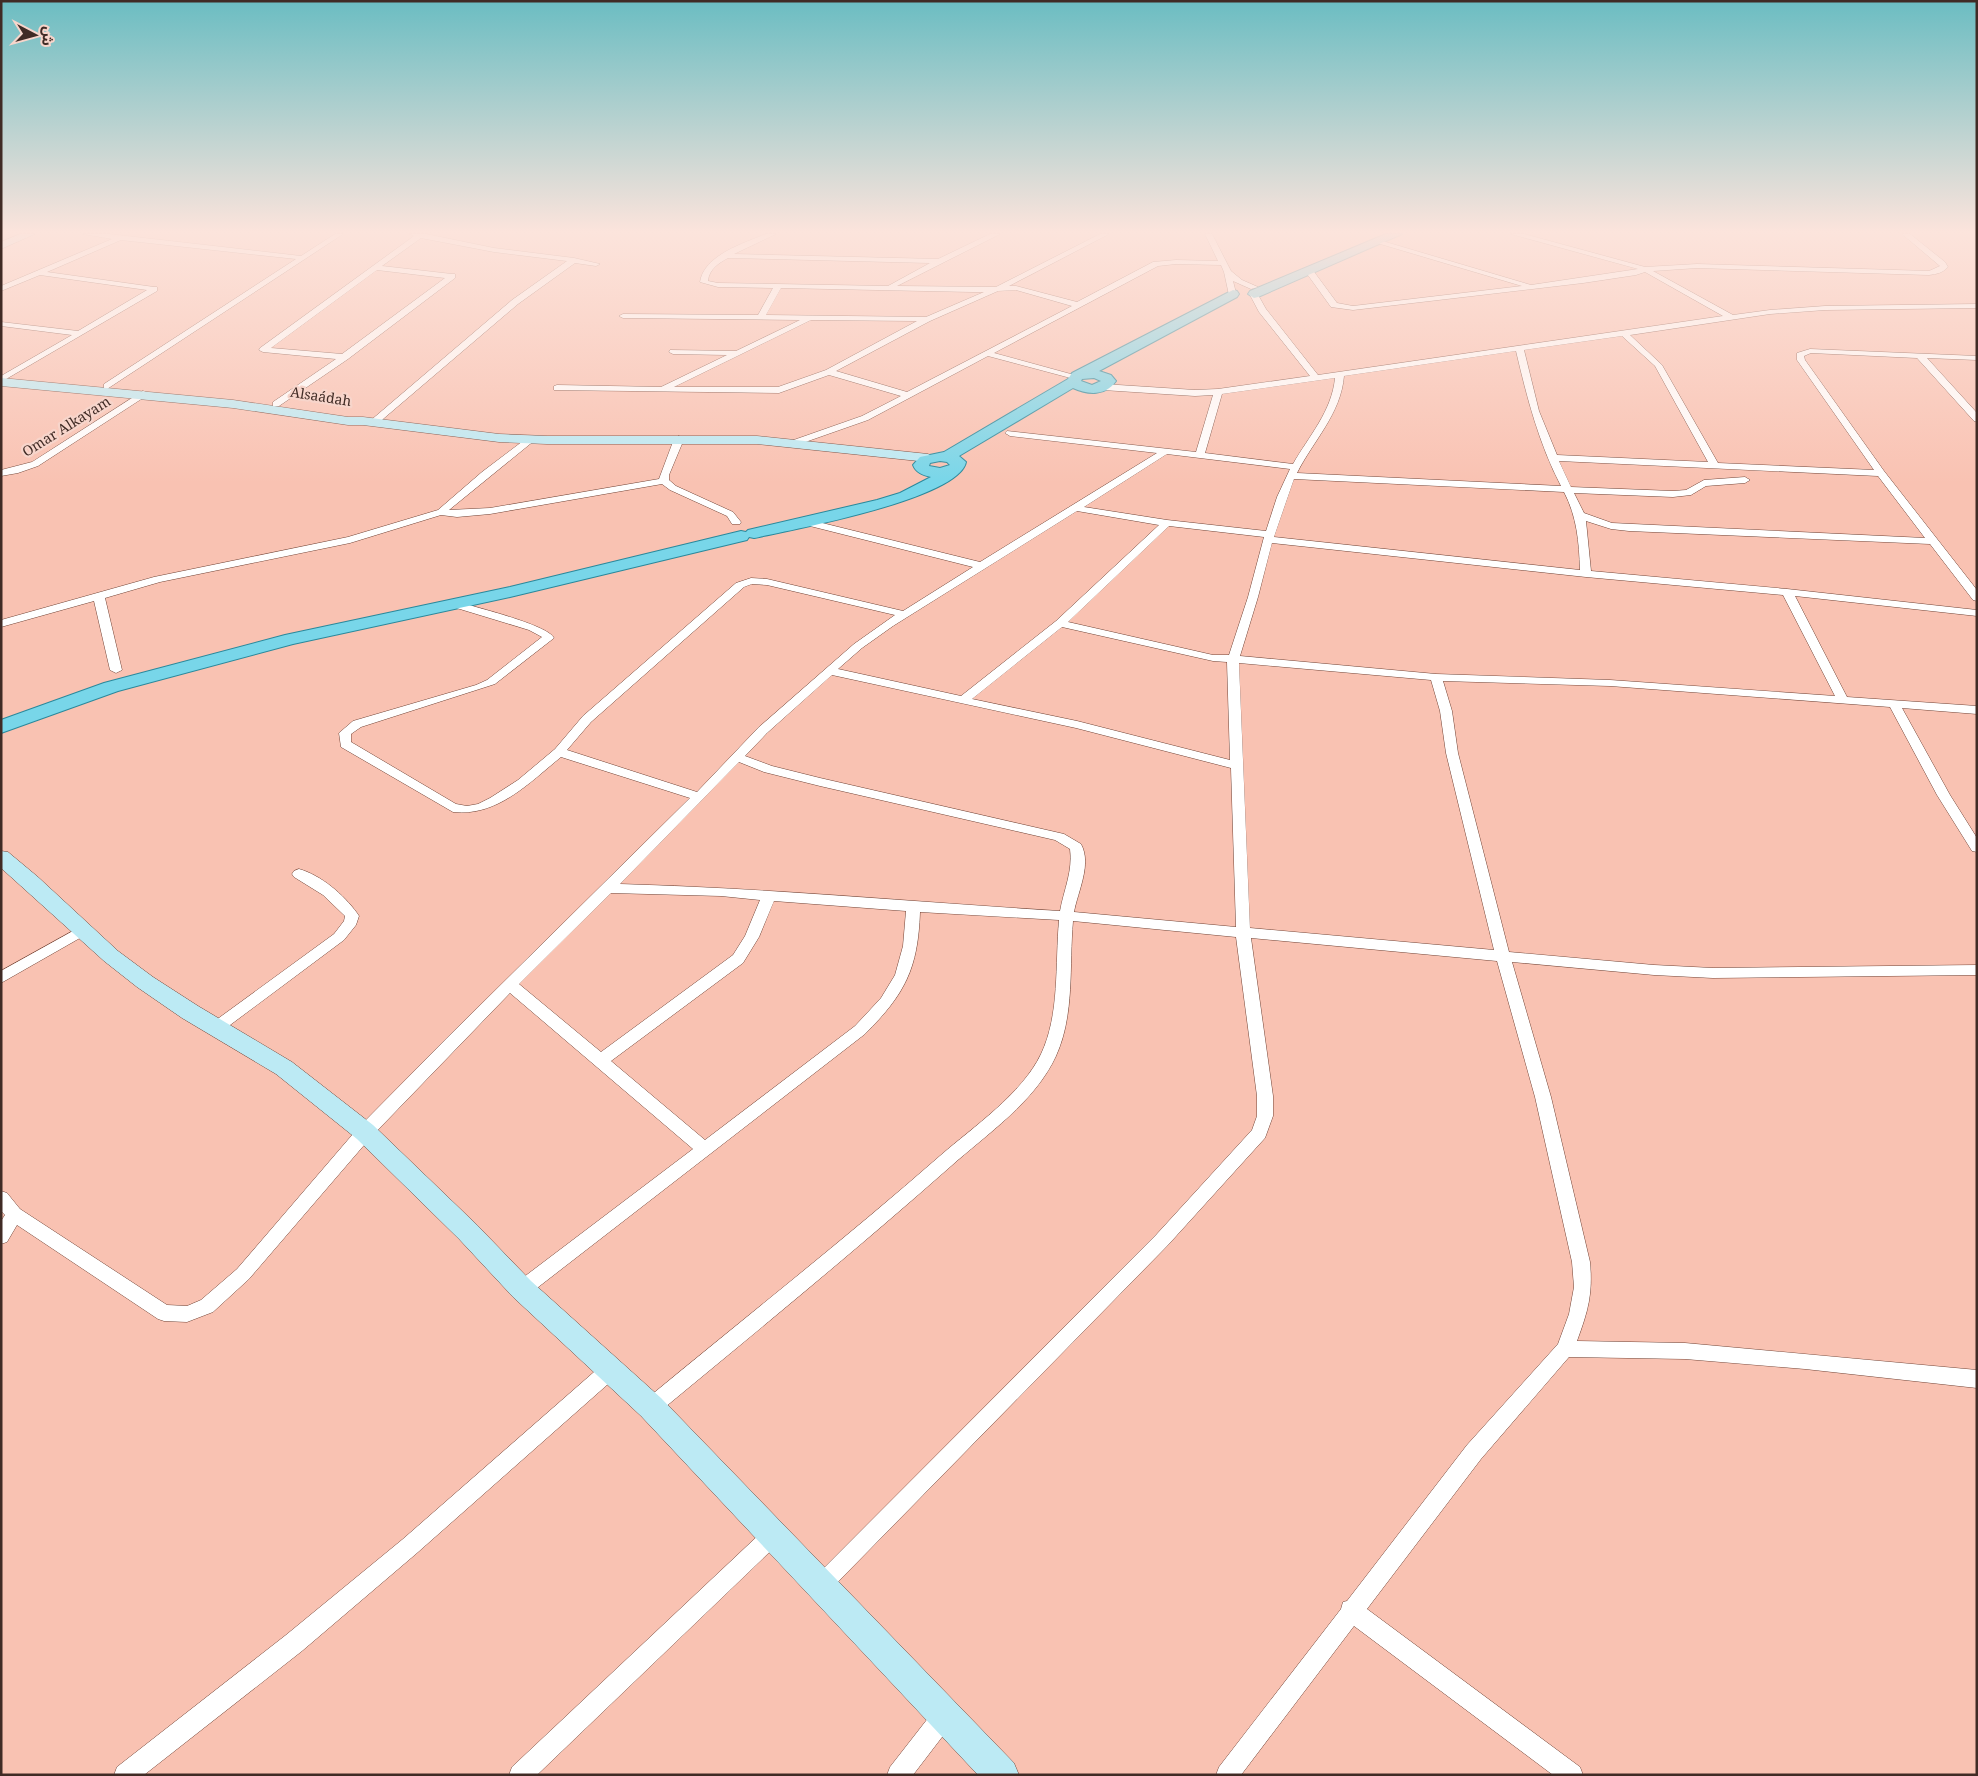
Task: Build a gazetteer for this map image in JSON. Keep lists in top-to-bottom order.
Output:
{
  "streets": {
    "street": ["Alsaádah", "Omar Alkayam"]
  },
  "crossings": [
    ["Alsaádah", "Omar Alkayam"]
  ],
  "north": "right"
}
